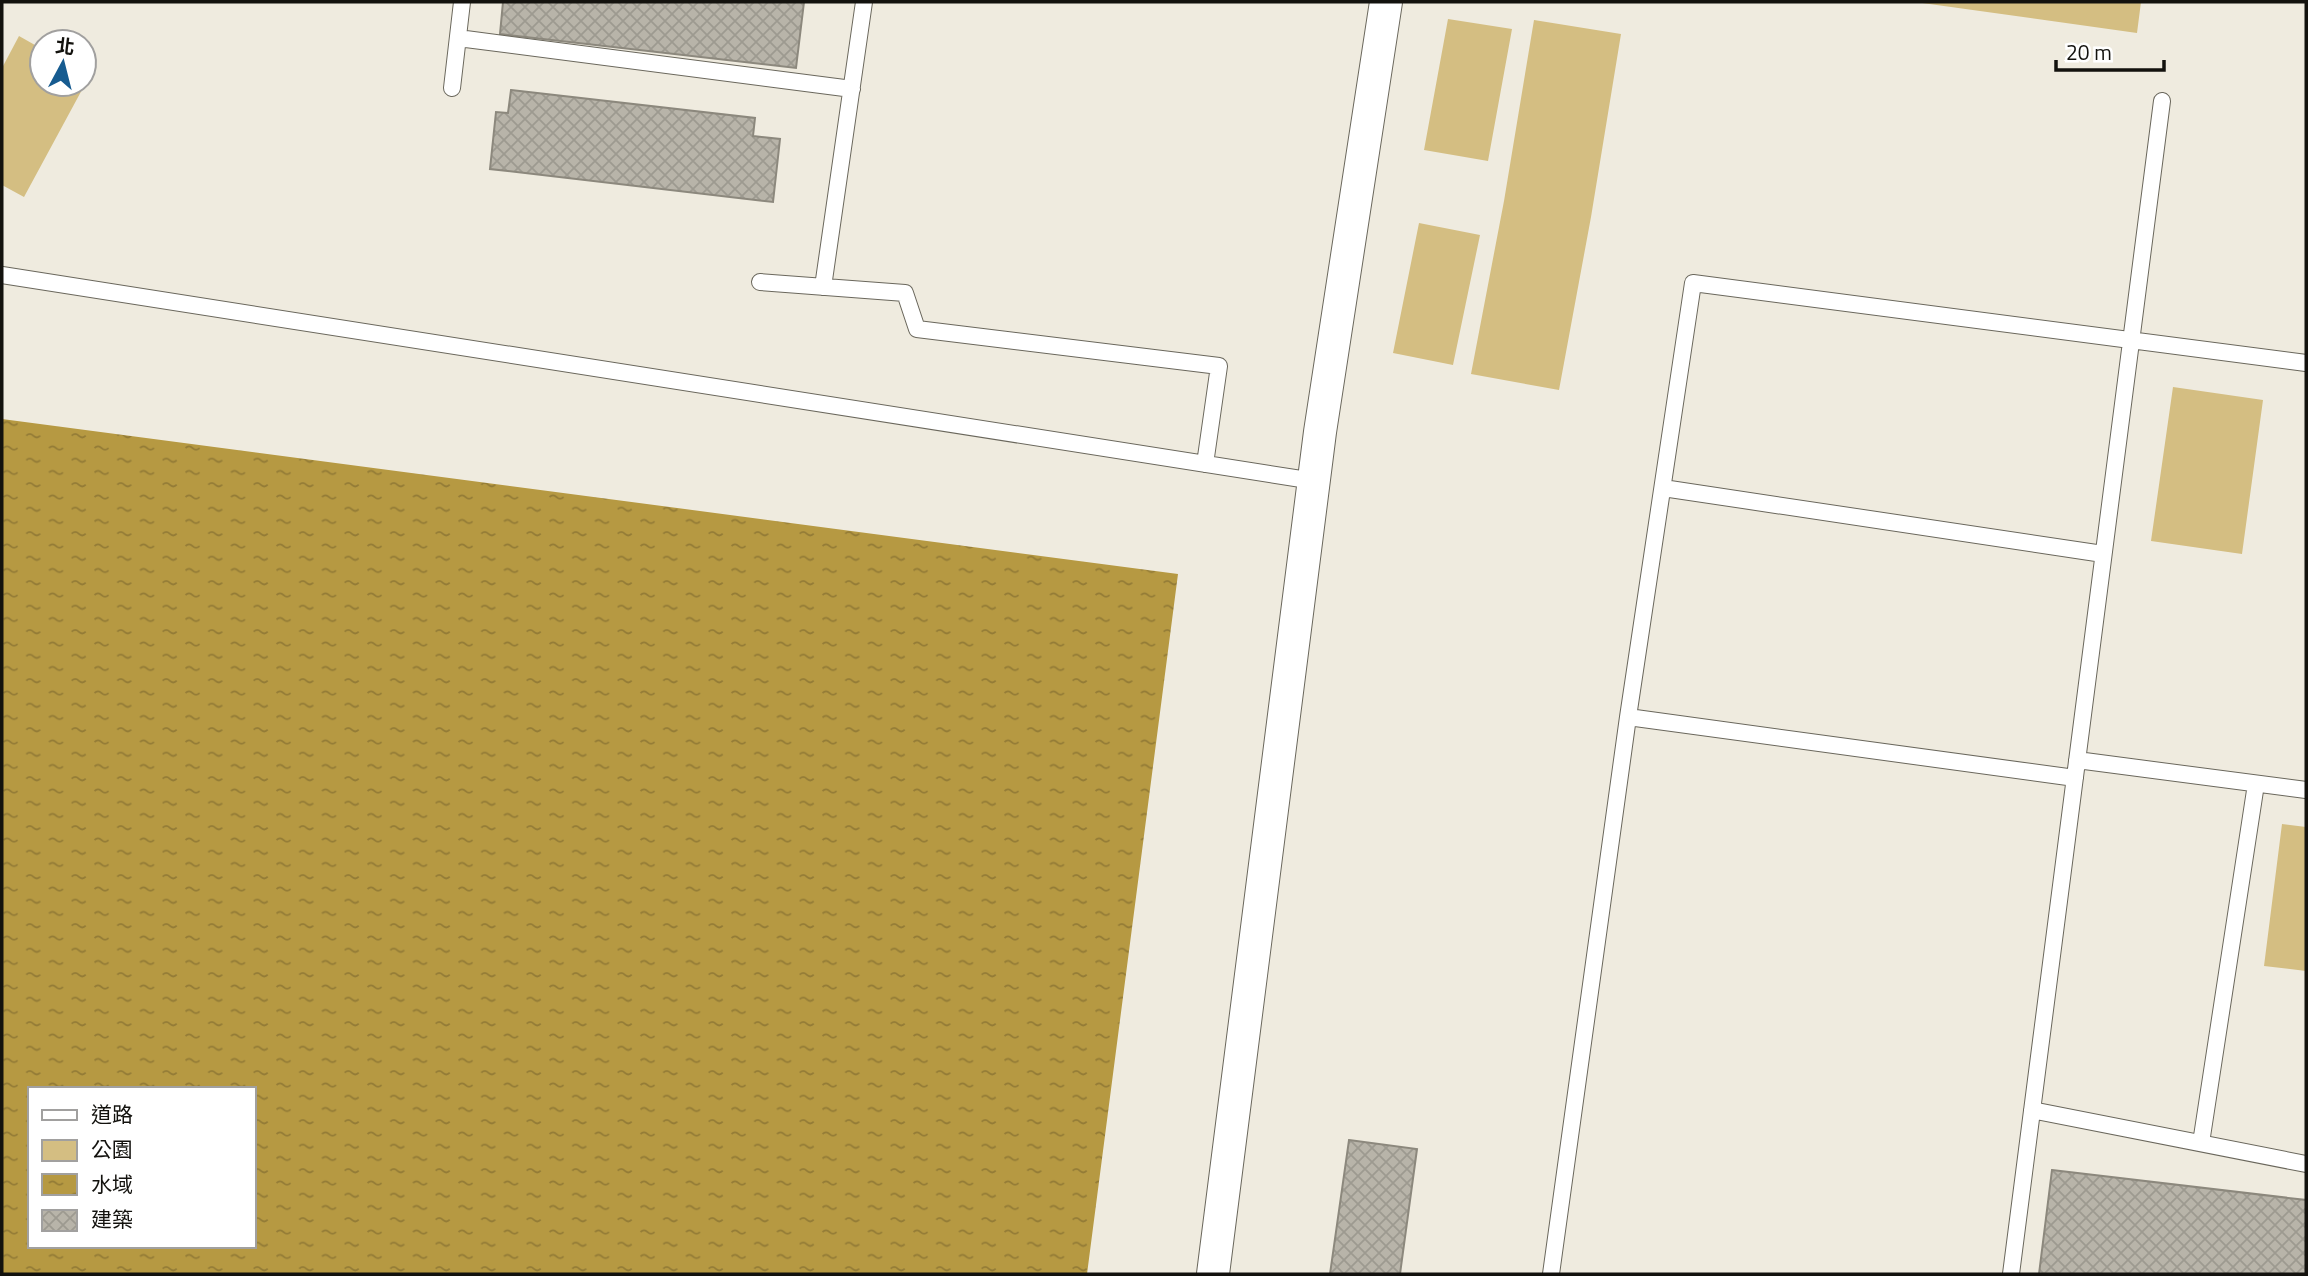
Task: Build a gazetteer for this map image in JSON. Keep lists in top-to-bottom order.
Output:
{
  "legend": [
    "道路",
    "公園",
    "水域",
    "建築"
  ],
  "scale_bar": "20 m",
  "north": "top"
}
